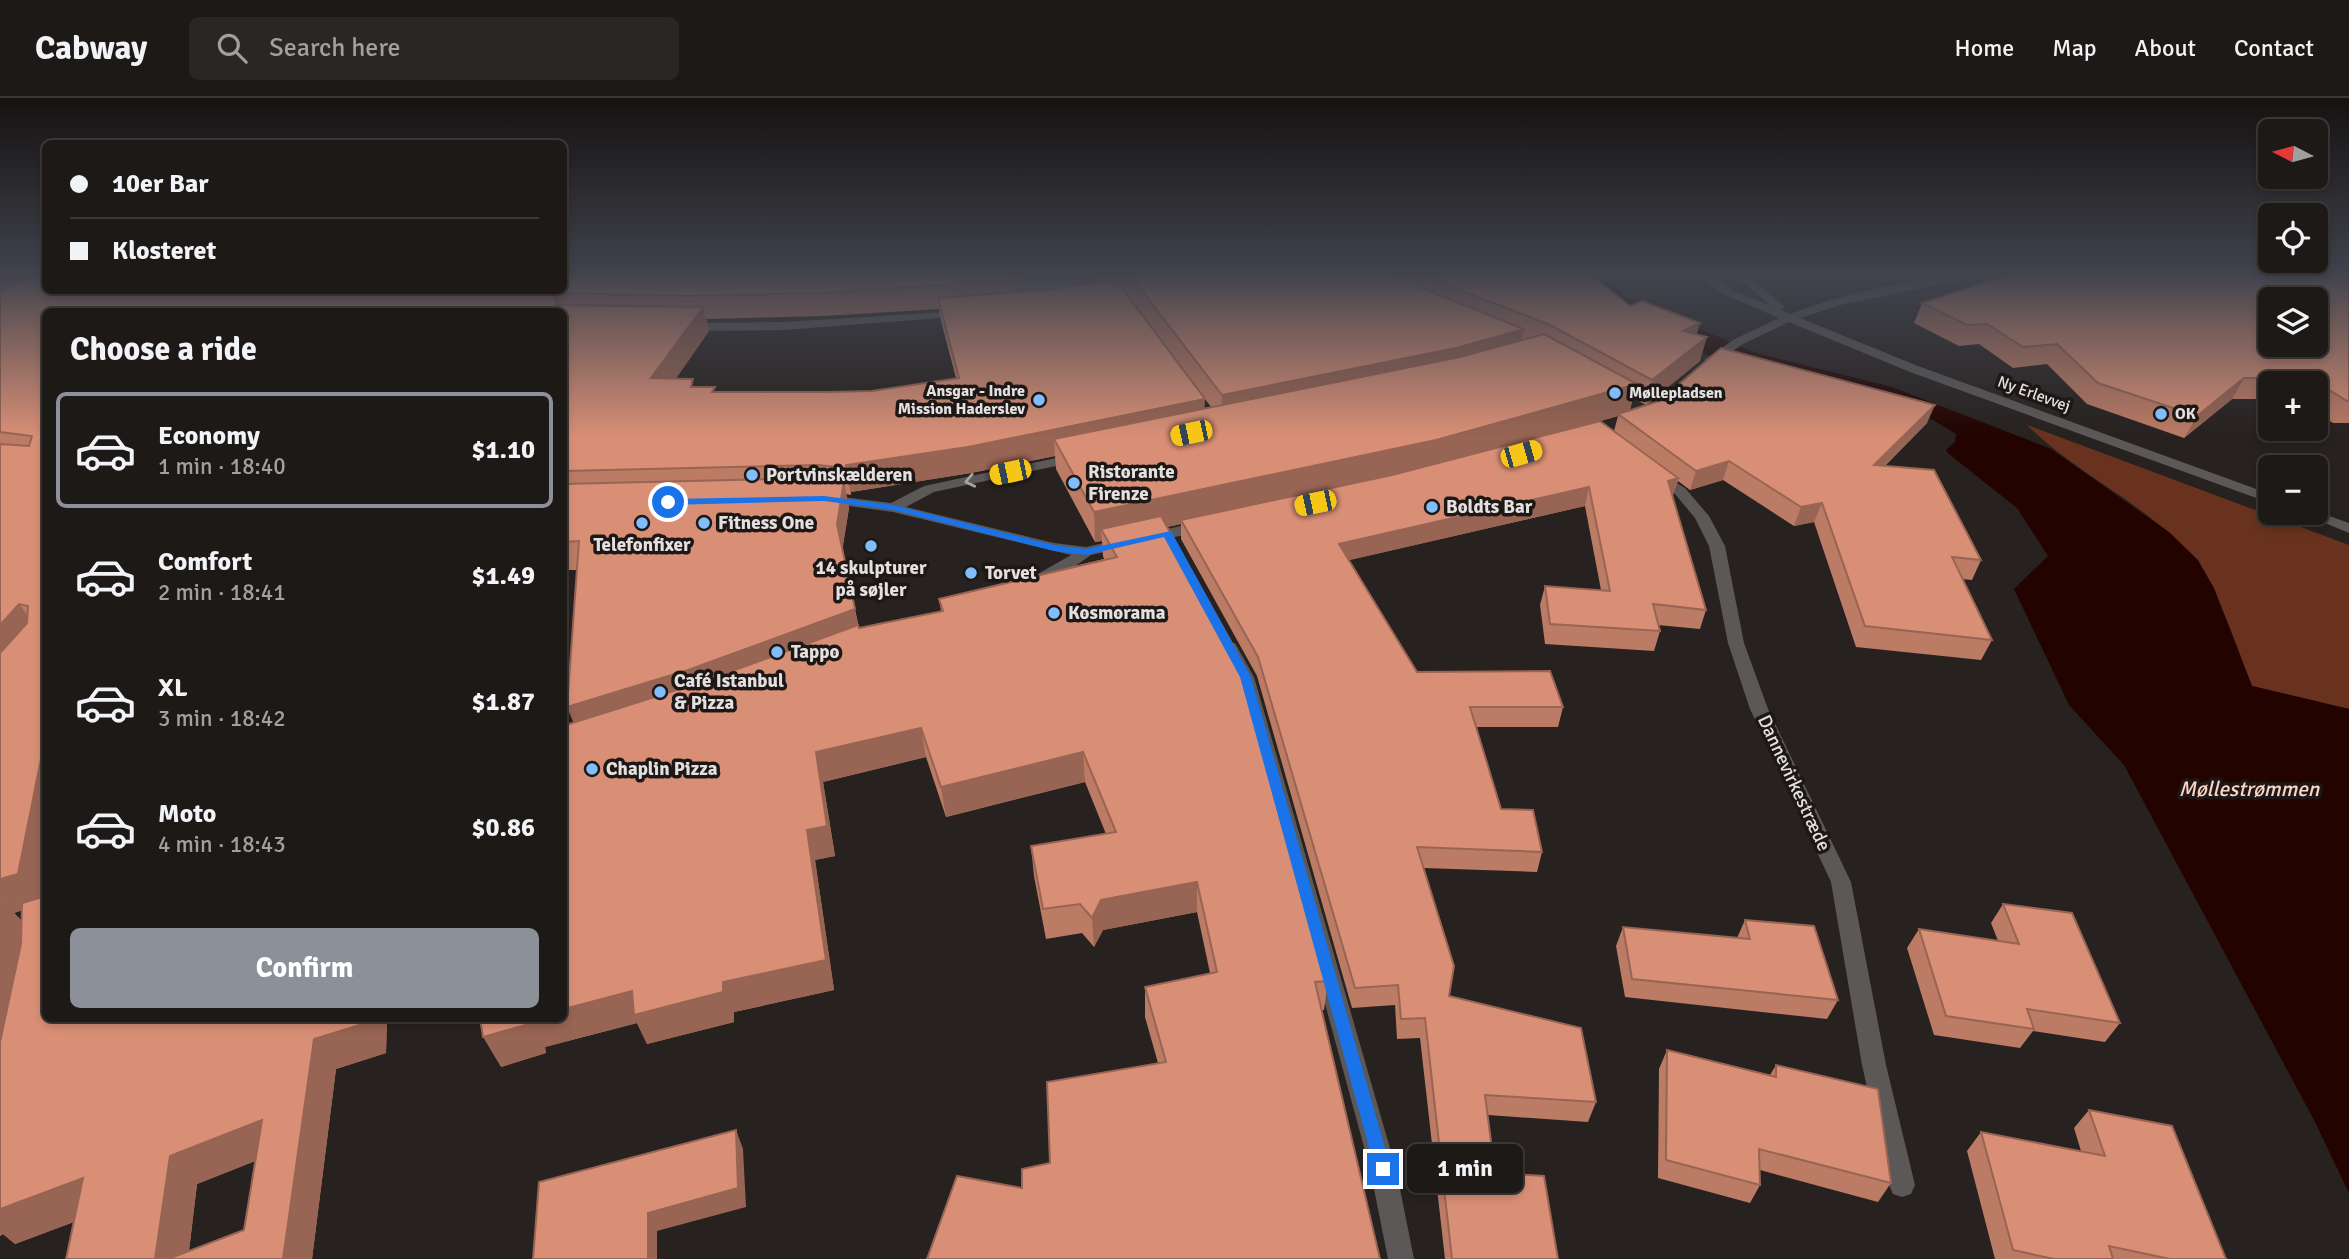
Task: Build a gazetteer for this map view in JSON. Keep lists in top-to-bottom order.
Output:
{
  "streets": {
    "street": ["Ny Erlevvej", "Dannevirkestræde"]
  },
  "water": ["Møllestrømmen"],
  "places": [
    "Møllepladsen",
    "Ansgar - Indre Mission Haderslev",
    "OK",
    "Portvinskælderen",
    "Ristorante Firenze",
    "Boldts Bar",
    "Telefonfixer",
    "Fitness One",
    "14 skulpturer på søjler",
    "Torvet",
    "Kosmorama",
    "Tappo",
    "Café Istanbul & Pizza",
    "Chaplin Pizza"
  ],
  "north": "left",
  "page": {
    "header": "Cabway",
    "search": "Search here",
    "nav": [
      "Home",
      "Map",
      "About",
      "Contact"
    ],
    "map_buttons": ["+", "−"],
    "banner": ["10er Bar", "Klosteret"],
    "heading": "Choose a ride",
    "list": [
      {
        "name": "Economy",
        "note": "1 min · 18:40",
        "value": "$1.10"
      },
      {
        "name": "Comfort",
        "note": "2 min · 18:41",
        "value": "$1.49"
      },
      {
        "name": "XL",
        "note": "3 min · 18:42",
        "value": "$1.87"
      },
      {
        "name": "Moto",
        "note": "4 min · 18:43",
        "value": "$0.86"
      }
    ],
    "buttons": "Confirm",
    "bubble": "1 min"
  }
}
